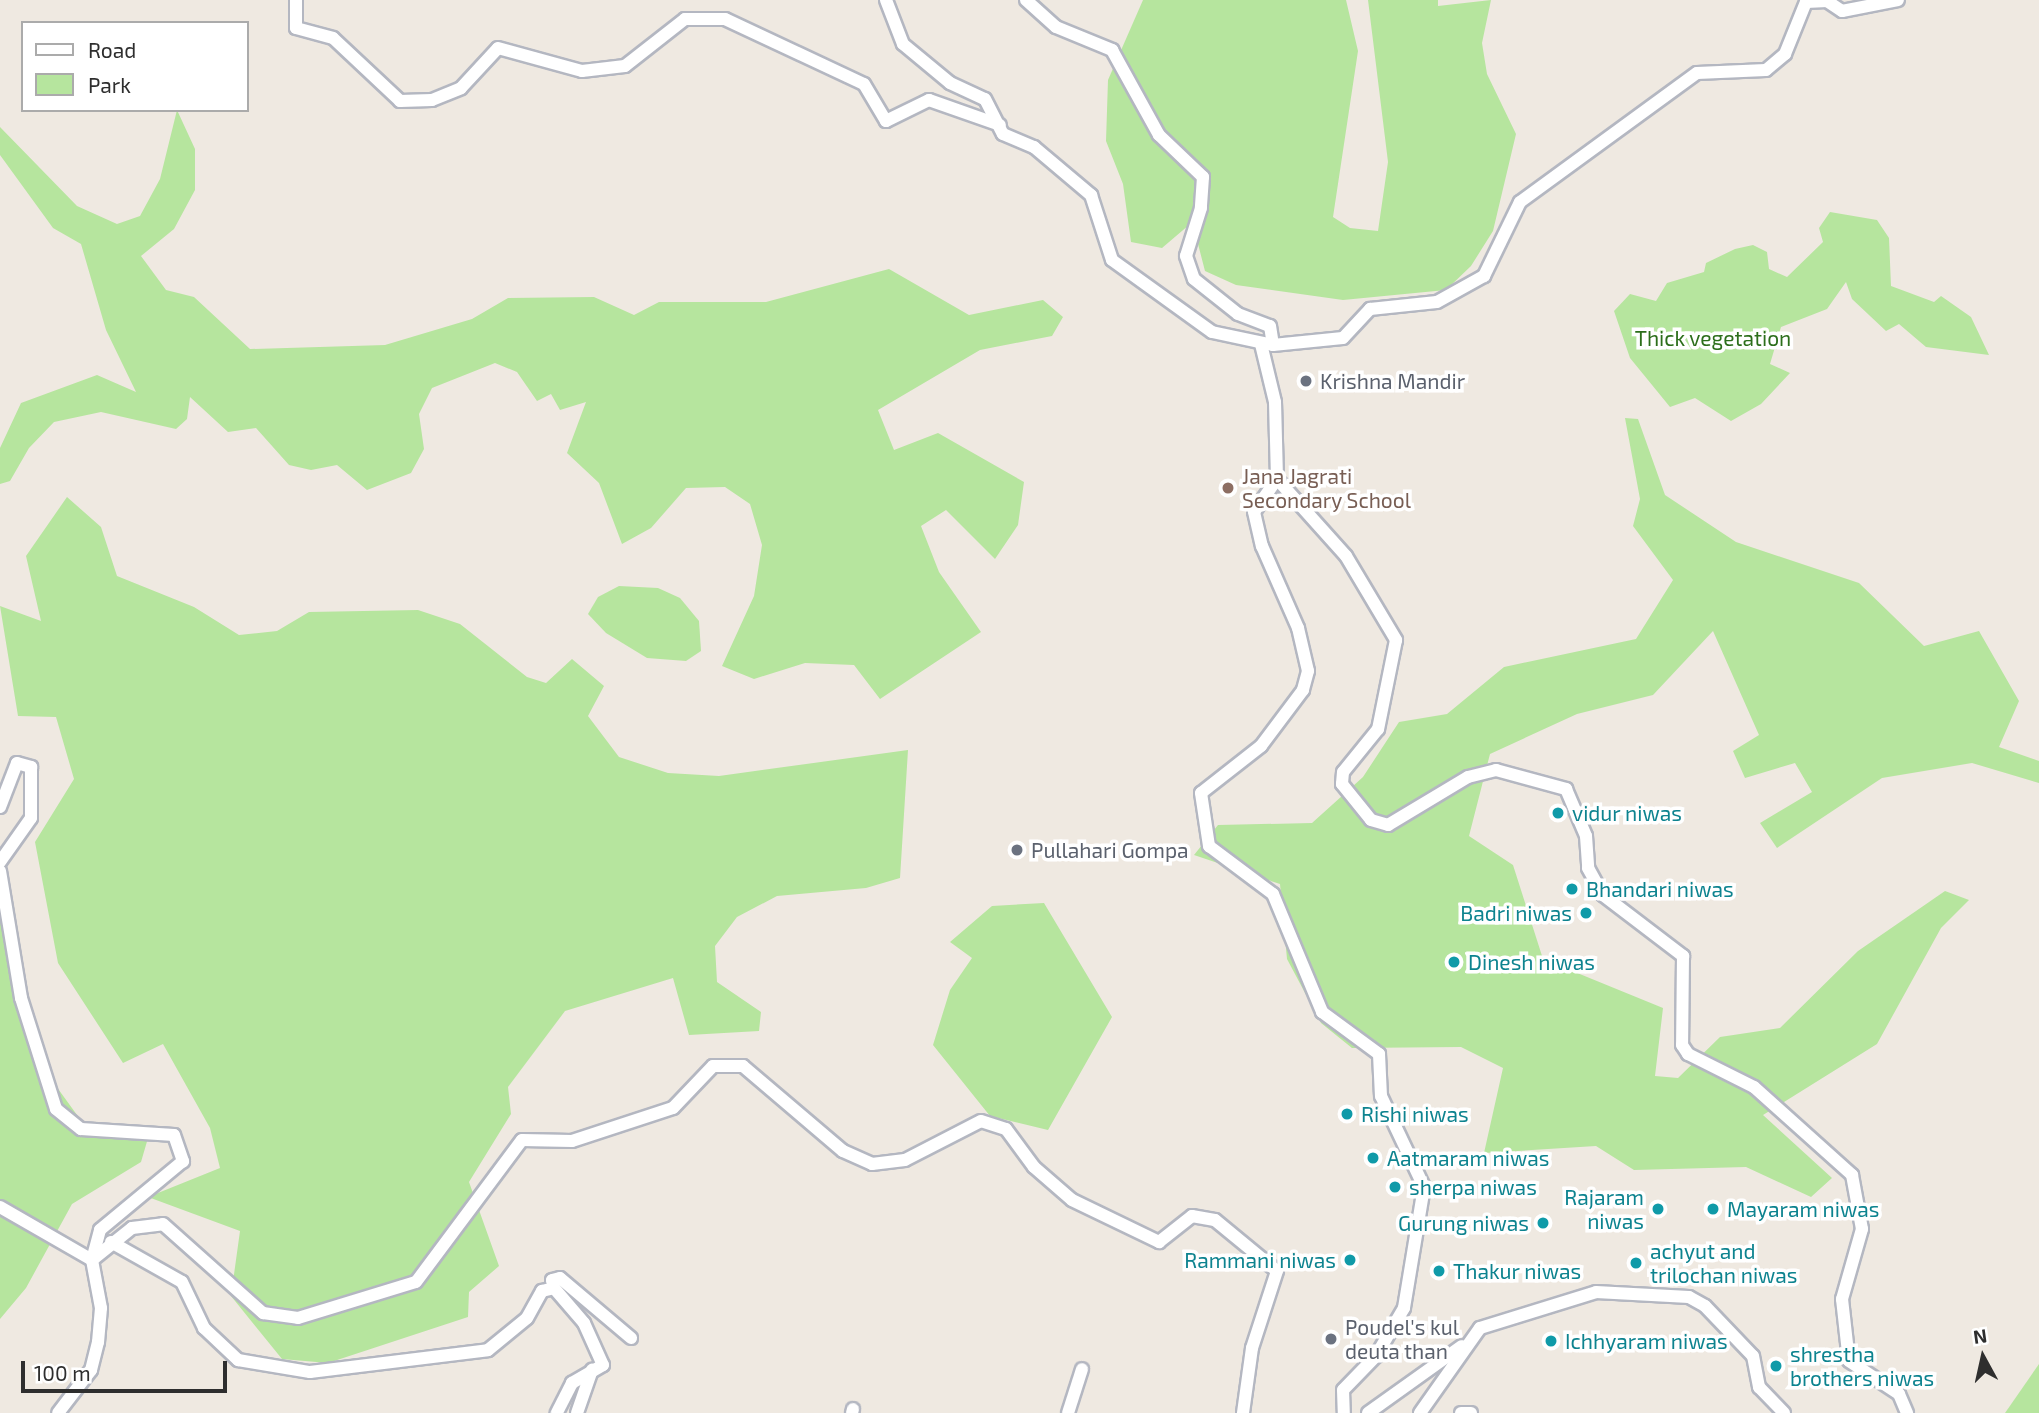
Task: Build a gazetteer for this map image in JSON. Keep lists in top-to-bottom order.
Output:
{
  "parks": ["Thick vegetation"],
  "places": [
    "Krishna Mandir",
    "Jana Jagrati Secondary School",
    "vidur niwas",
    "Pullahari Gompa",
    "Bhandari niwas",
    "Badri niwas",
    "Dinesh niwas",
    "Rishi niwas",
    "Aatmaram niwas",
    "sherpa niwas",
    "Rajaram niwas",
    "Mayaram niwas",
    "Gurung niwas",
    "Rammani niwas",
    "achyut and trilochan niwas",
    "Thakur niwas",
    "Poudel's kul deuta than",
    "Ichhyaram niwas",
    "shrestha brothers niwas"
  ],
  "legend": ["Road", "Park"],
  "scale_bar": "100 m",
  "north": "top"
}
